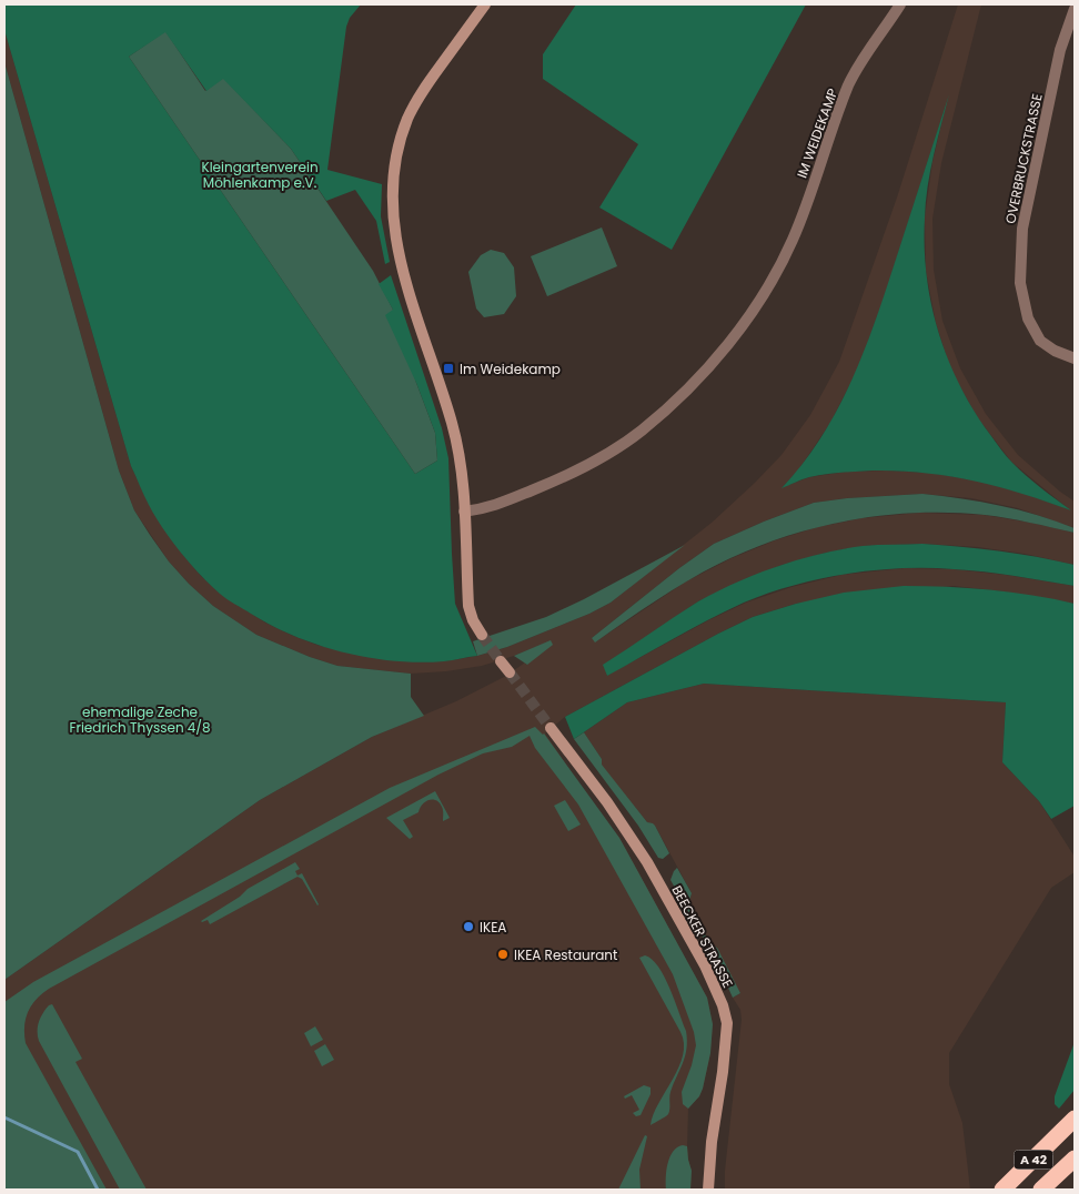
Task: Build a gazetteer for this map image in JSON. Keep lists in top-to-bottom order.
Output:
{
  "streets": {
    "highway": ["A 42"],
    "street": ["IM WEIDEKAMP", "OVERBRUCKSTRASSE", "BEECKER STRASSE"]
  },
  "parks": ["Kleingartenverein Möhlenkamp e.V.", "ehemalige Zeche Friedrich Thyssen 4/8"],
  "places": {
    "transit": ["Im Weidekamp"],
    "other": ["IKEA", "IKEA Restaurant"]
  }
}
